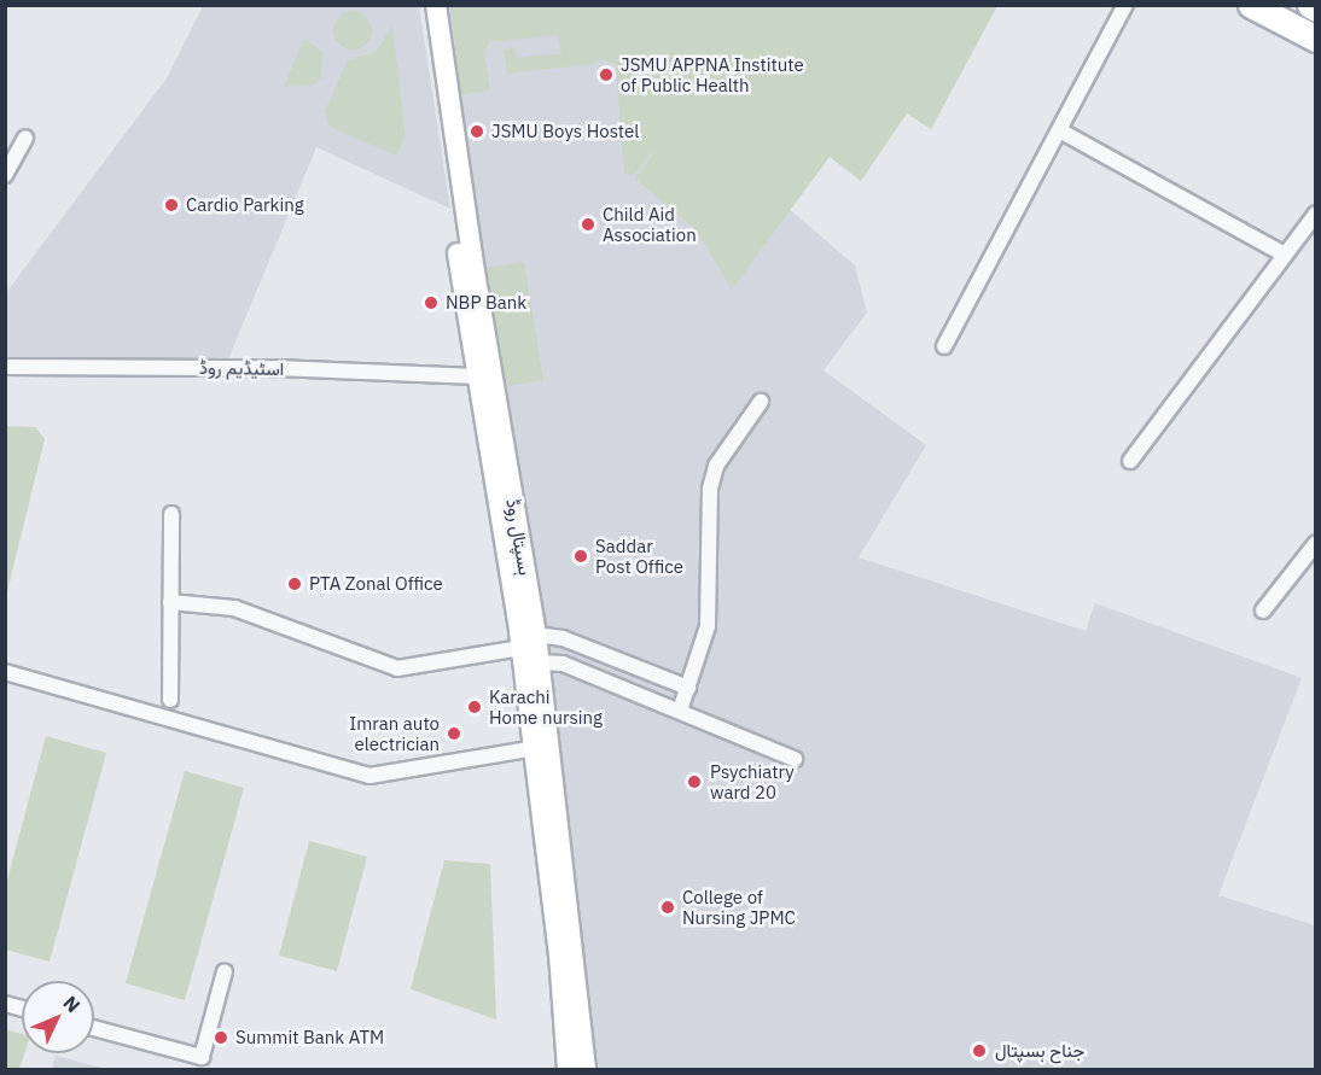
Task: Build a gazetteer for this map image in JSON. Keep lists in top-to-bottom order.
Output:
{
  "streets": {
    "main road": ["ہسپتال روڈ"],
    "street": ["اسٹیڈیم روڈ"]
  },
  "crossings": [
    ["اسٹیڈیم روڈ", "ہسپتال روڈ"]
  ],
  "places": [
    "JSMU APPNA Institute of Public Health",
    "JSMU Boys Hostel",
    "Cardio Parking",
    "Child Aid Association",
    "NBP Bank",
    "Saddar Post Office",
    "PTA Zonal Office",
    "Karachi Home nursing",
    "Imran auto electrician",
    "Psychiatry ward 20",
    "College of Nursing JPMC",
    "Summit Bank ATM",
    "جناح ہسپتال"
  ],
  "north": "top right"
}
